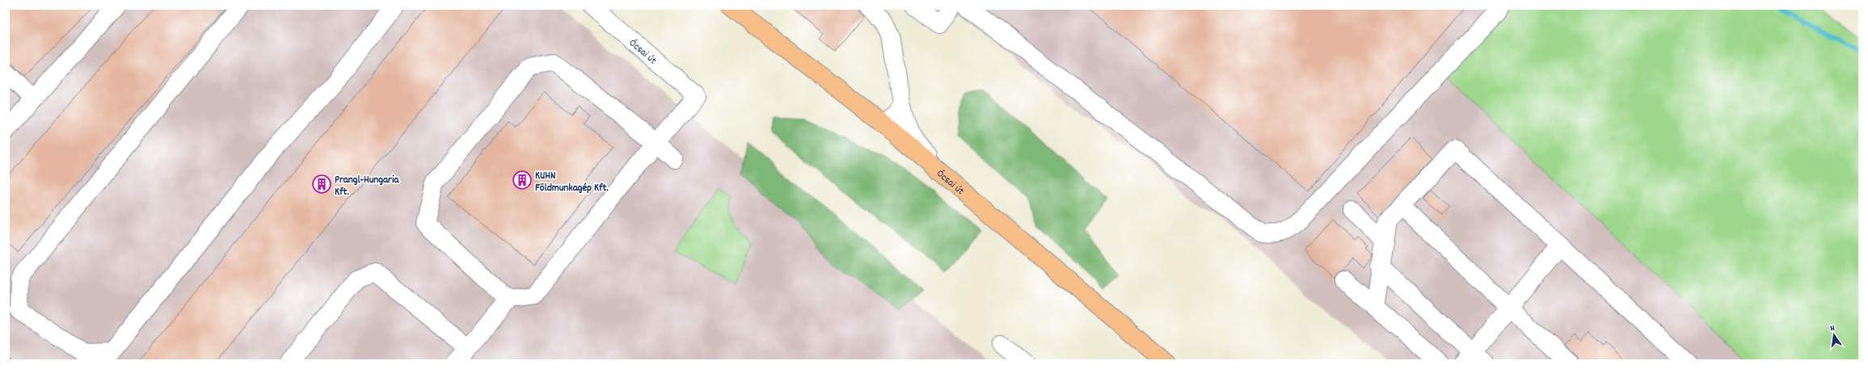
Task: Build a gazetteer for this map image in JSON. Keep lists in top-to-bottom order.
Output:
{
  "streets": {
    "main road": ["Ócsai út"]
  },
  "places": {
    "building": ["KUHN Földmunkagép Kft.", "Prangl-Hungaria Kft."]
  },
  "north": "top"
}
